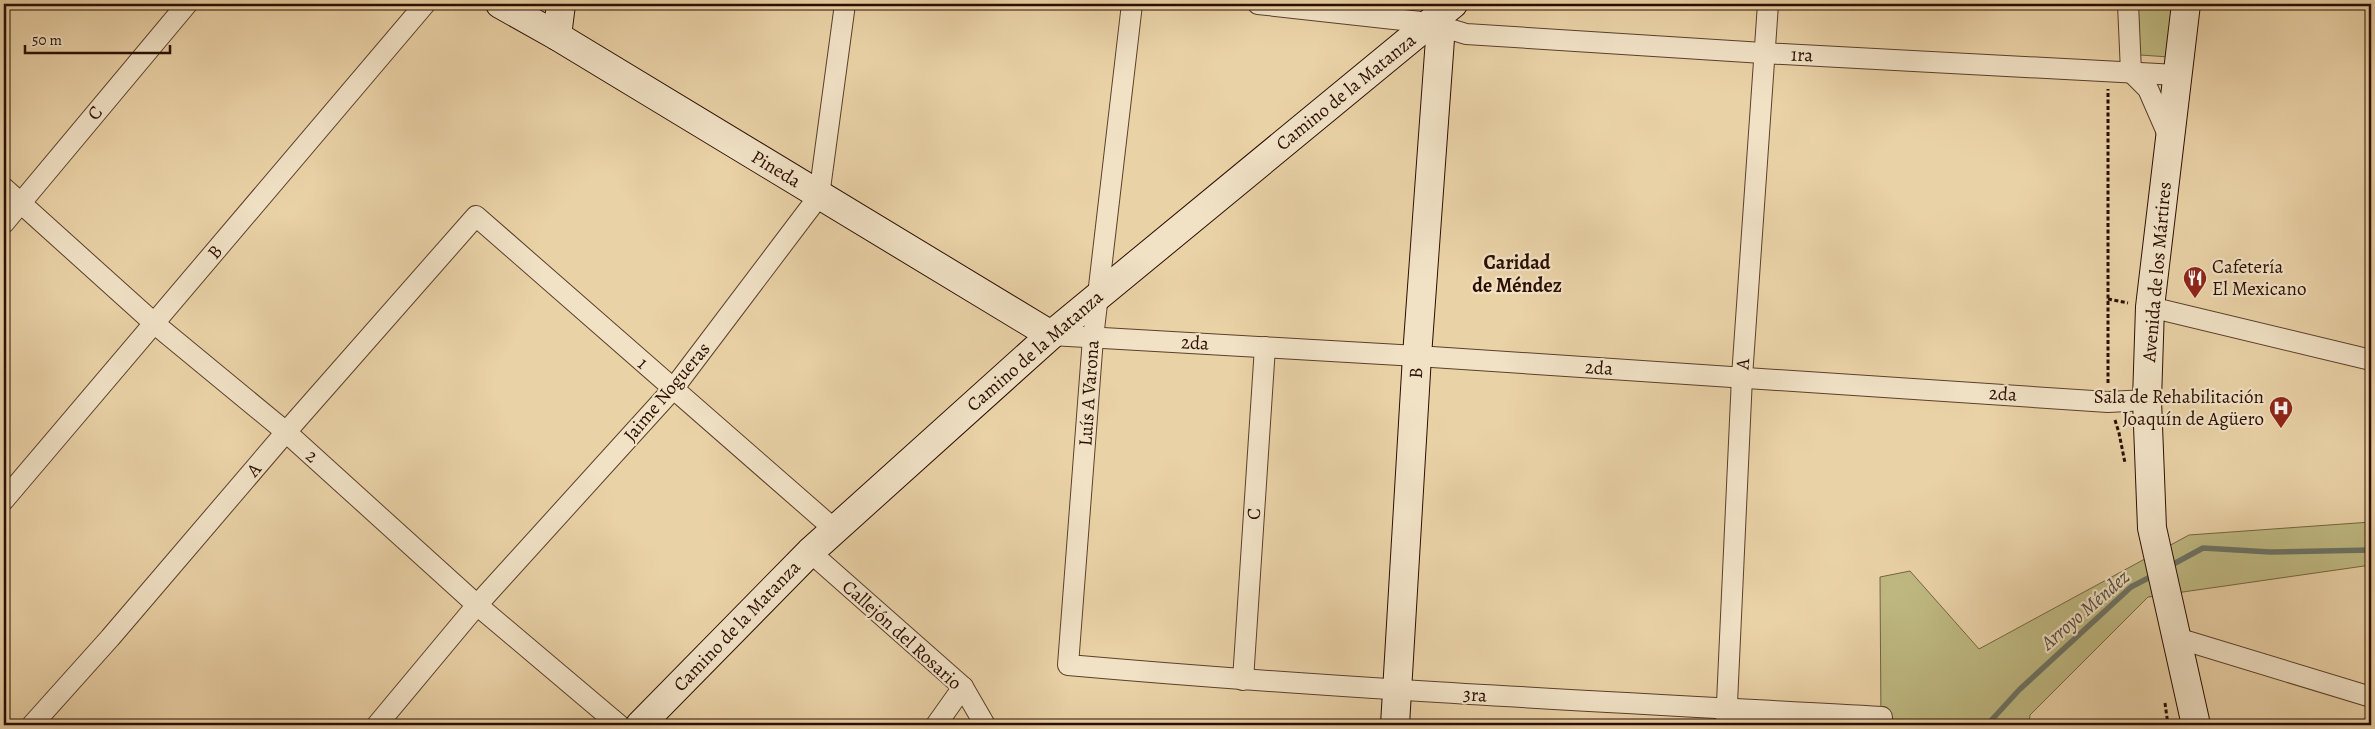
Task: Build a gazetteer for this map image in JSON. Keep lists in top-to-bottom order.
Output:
{
  "streets": {
    "main road": [
      "Camino de la Matanza",
      "Pineda",
      "B",
      "Avenida de los Mártires"
    ],
    "street": [
      "1ra",
      "C",
      "2da",
      "1",
      "A",
      "Jaime Nogueras",
      "Luís A Varona",
      "2",
      "Callejón del Rosario",
      "3ra"
    ]
  },
  "crossings": [
    ["1ra", "Camino de la Matanza"],
    ["1ra", "B"],
    ["1ra", "Avenida de los Mártires"],
    ["1ra", "A"],
    ["Camino de la Matanza", "Pineda"],
    ["Camino de la Matanza", "B"],
    ["Camino de la Matanza", "2da"],
    ["Camino de la Matanza", "1"],
    ["Camino de la Matanza", "Luís A Varona"],
    ["Camino de la Matanza", "Callejón del Rosario"],
    ["C", "2da"],
    ["C", "2"],
    ["C", "3ra"],
    ["Pineda", "2da"],
    ["Pineda", "Jaime Nogueras"],
    ["B", "2da"],
    ["B", "2"],
    ["B", "3ra"],
    ["Avenida de los Mártires", "2da"],
    ["2da", "A"],
    ["2da", "Luís A Varona"],
    ["1", "A"],
    ["1", "Jaime Nogueras"],
    ["A", "2"],
    ["A", "3ra"],
    ["Jaime Nogueras", "2"],
    ["Luís A Varona", "3ra"]
  ],
  "districts": ["Caridad de Méndez"],
  "water": ["Arroyo Méndez"],
  "places": {
    "restaurant": ["Cafetería El Mexicano"],
    "hospital": ["Sala de Rehabilitación Joaquín de Agüero"]
  },
  "scale_bar": "50 m"
}
